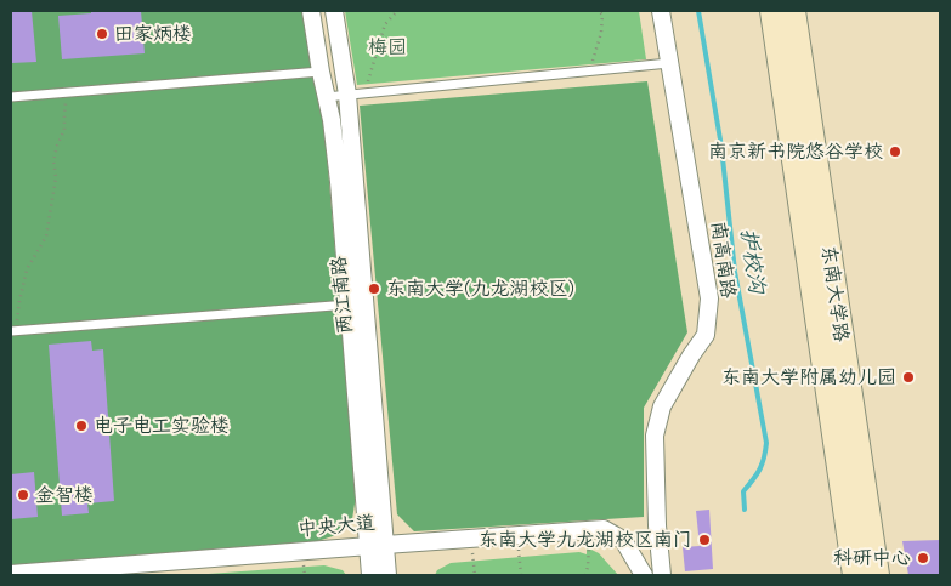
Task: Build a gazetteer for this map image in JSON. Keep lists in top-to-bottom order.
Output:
{
  "streets": {
    "main road": ["东南大学路"],
    "street": ["南高南路", "两江南路", "中央大道"]
  },
  "crossings": [
    ["两江南路", "中央大道"]
  ],
  "water": ["护校沟"],
  "parks": ["梅园"],
  "places": [
    "田家炳楼",
    "南京新书院悠谷学校",
    "东南大学(九龙湖校区)",
    "东南大学附属幼儿园",
    "电子电工实验楼",
    "金智楼",
    "东南大学九龙湖校区南门",
    "科研中心"
  ]
}
